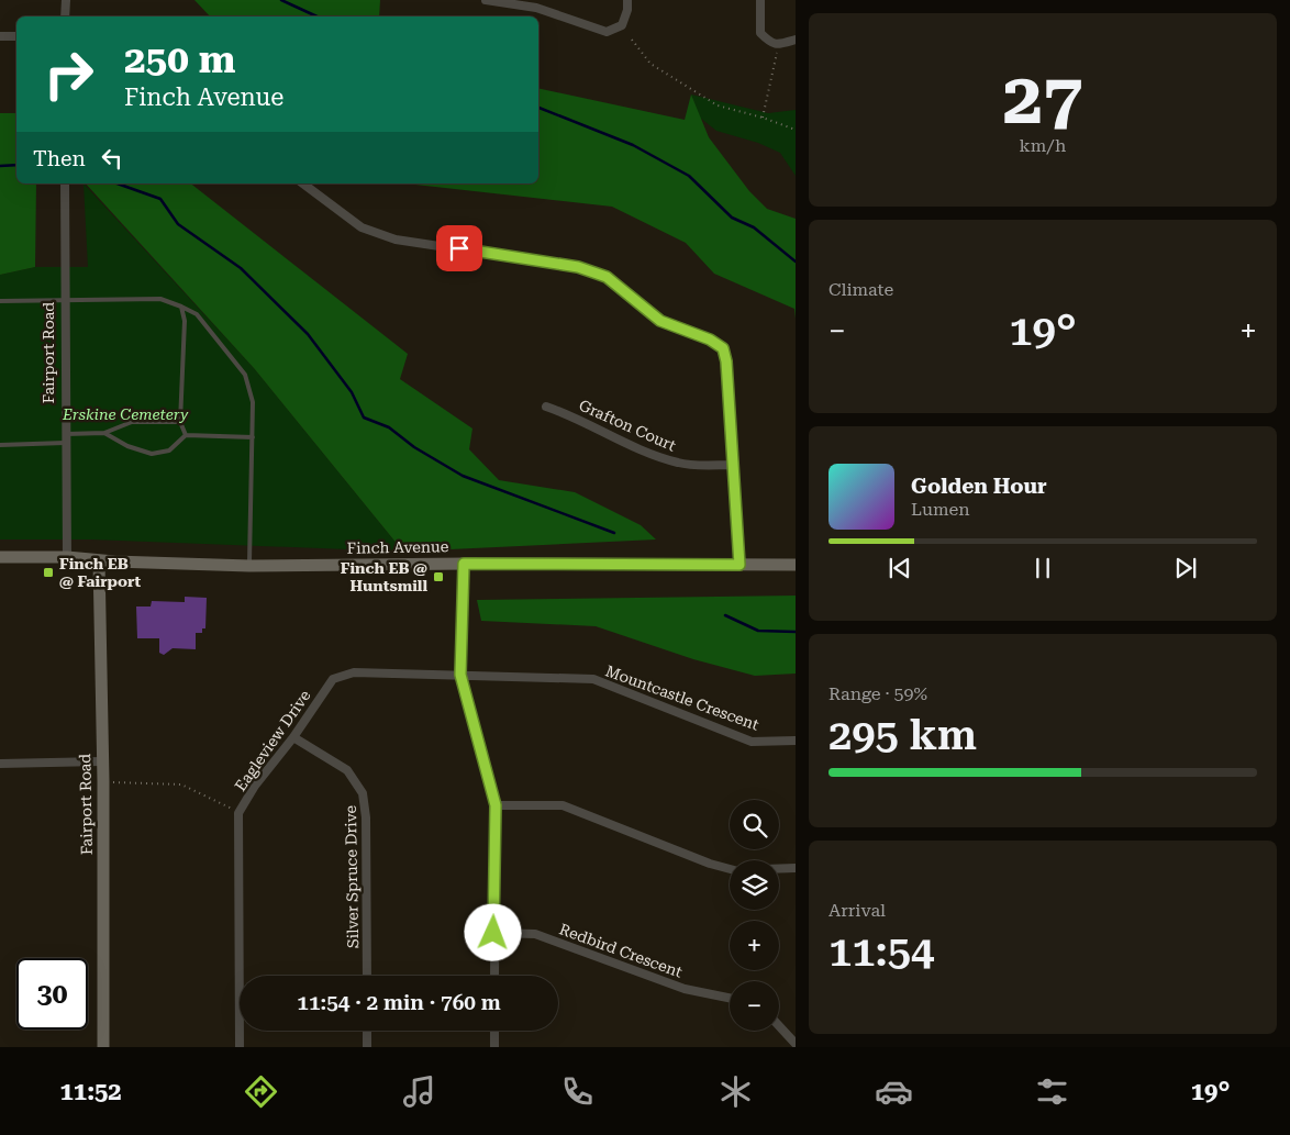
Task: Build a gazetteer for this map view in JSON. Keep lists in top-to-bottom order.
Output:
{
  "streets": {
    "main road": ["Fairport Road", "Finch Avenue"],
    "street": [
      "Grafton Court",
      "Mountcastle Crescent",
      "Eagleview Drive",
      "Silver Spruce Drive",
      "Redbird Crescent"
    ]
  },
  "crossings": [
    ["Fairport Road", "Finch Avenue"],
    ["Mountcastle Crescent", "Eagleview Drive"],
    ["Eagleview Drive", "Silver Spruce Drive"]
  ],
  "parks": ["Erskine Cemetery"],
  "places": {
    "transit": ["Finch EB @ Fairport", "Finch EB @ Huntsmill"]
  },
  "page": {
    "tile": [
      ["27", "km/h"],
      "Climate",
      ["Range · 59%", "295 km"],
      ["Arrival", "11:54"]
    ],
    "turn": ["250 m", "Finch Avenue"],
    "then": "Then",
    "heat": ["−", "19°", "+"],
    "song": ["Golden Hour", "Lumen"],
    "map_buttons": ["+", "−"],
    "limit": "30",
    "trip": "11:54 · 2 min · 760 m",
    "tabs": ["11:52", "19°"]
  }
}
